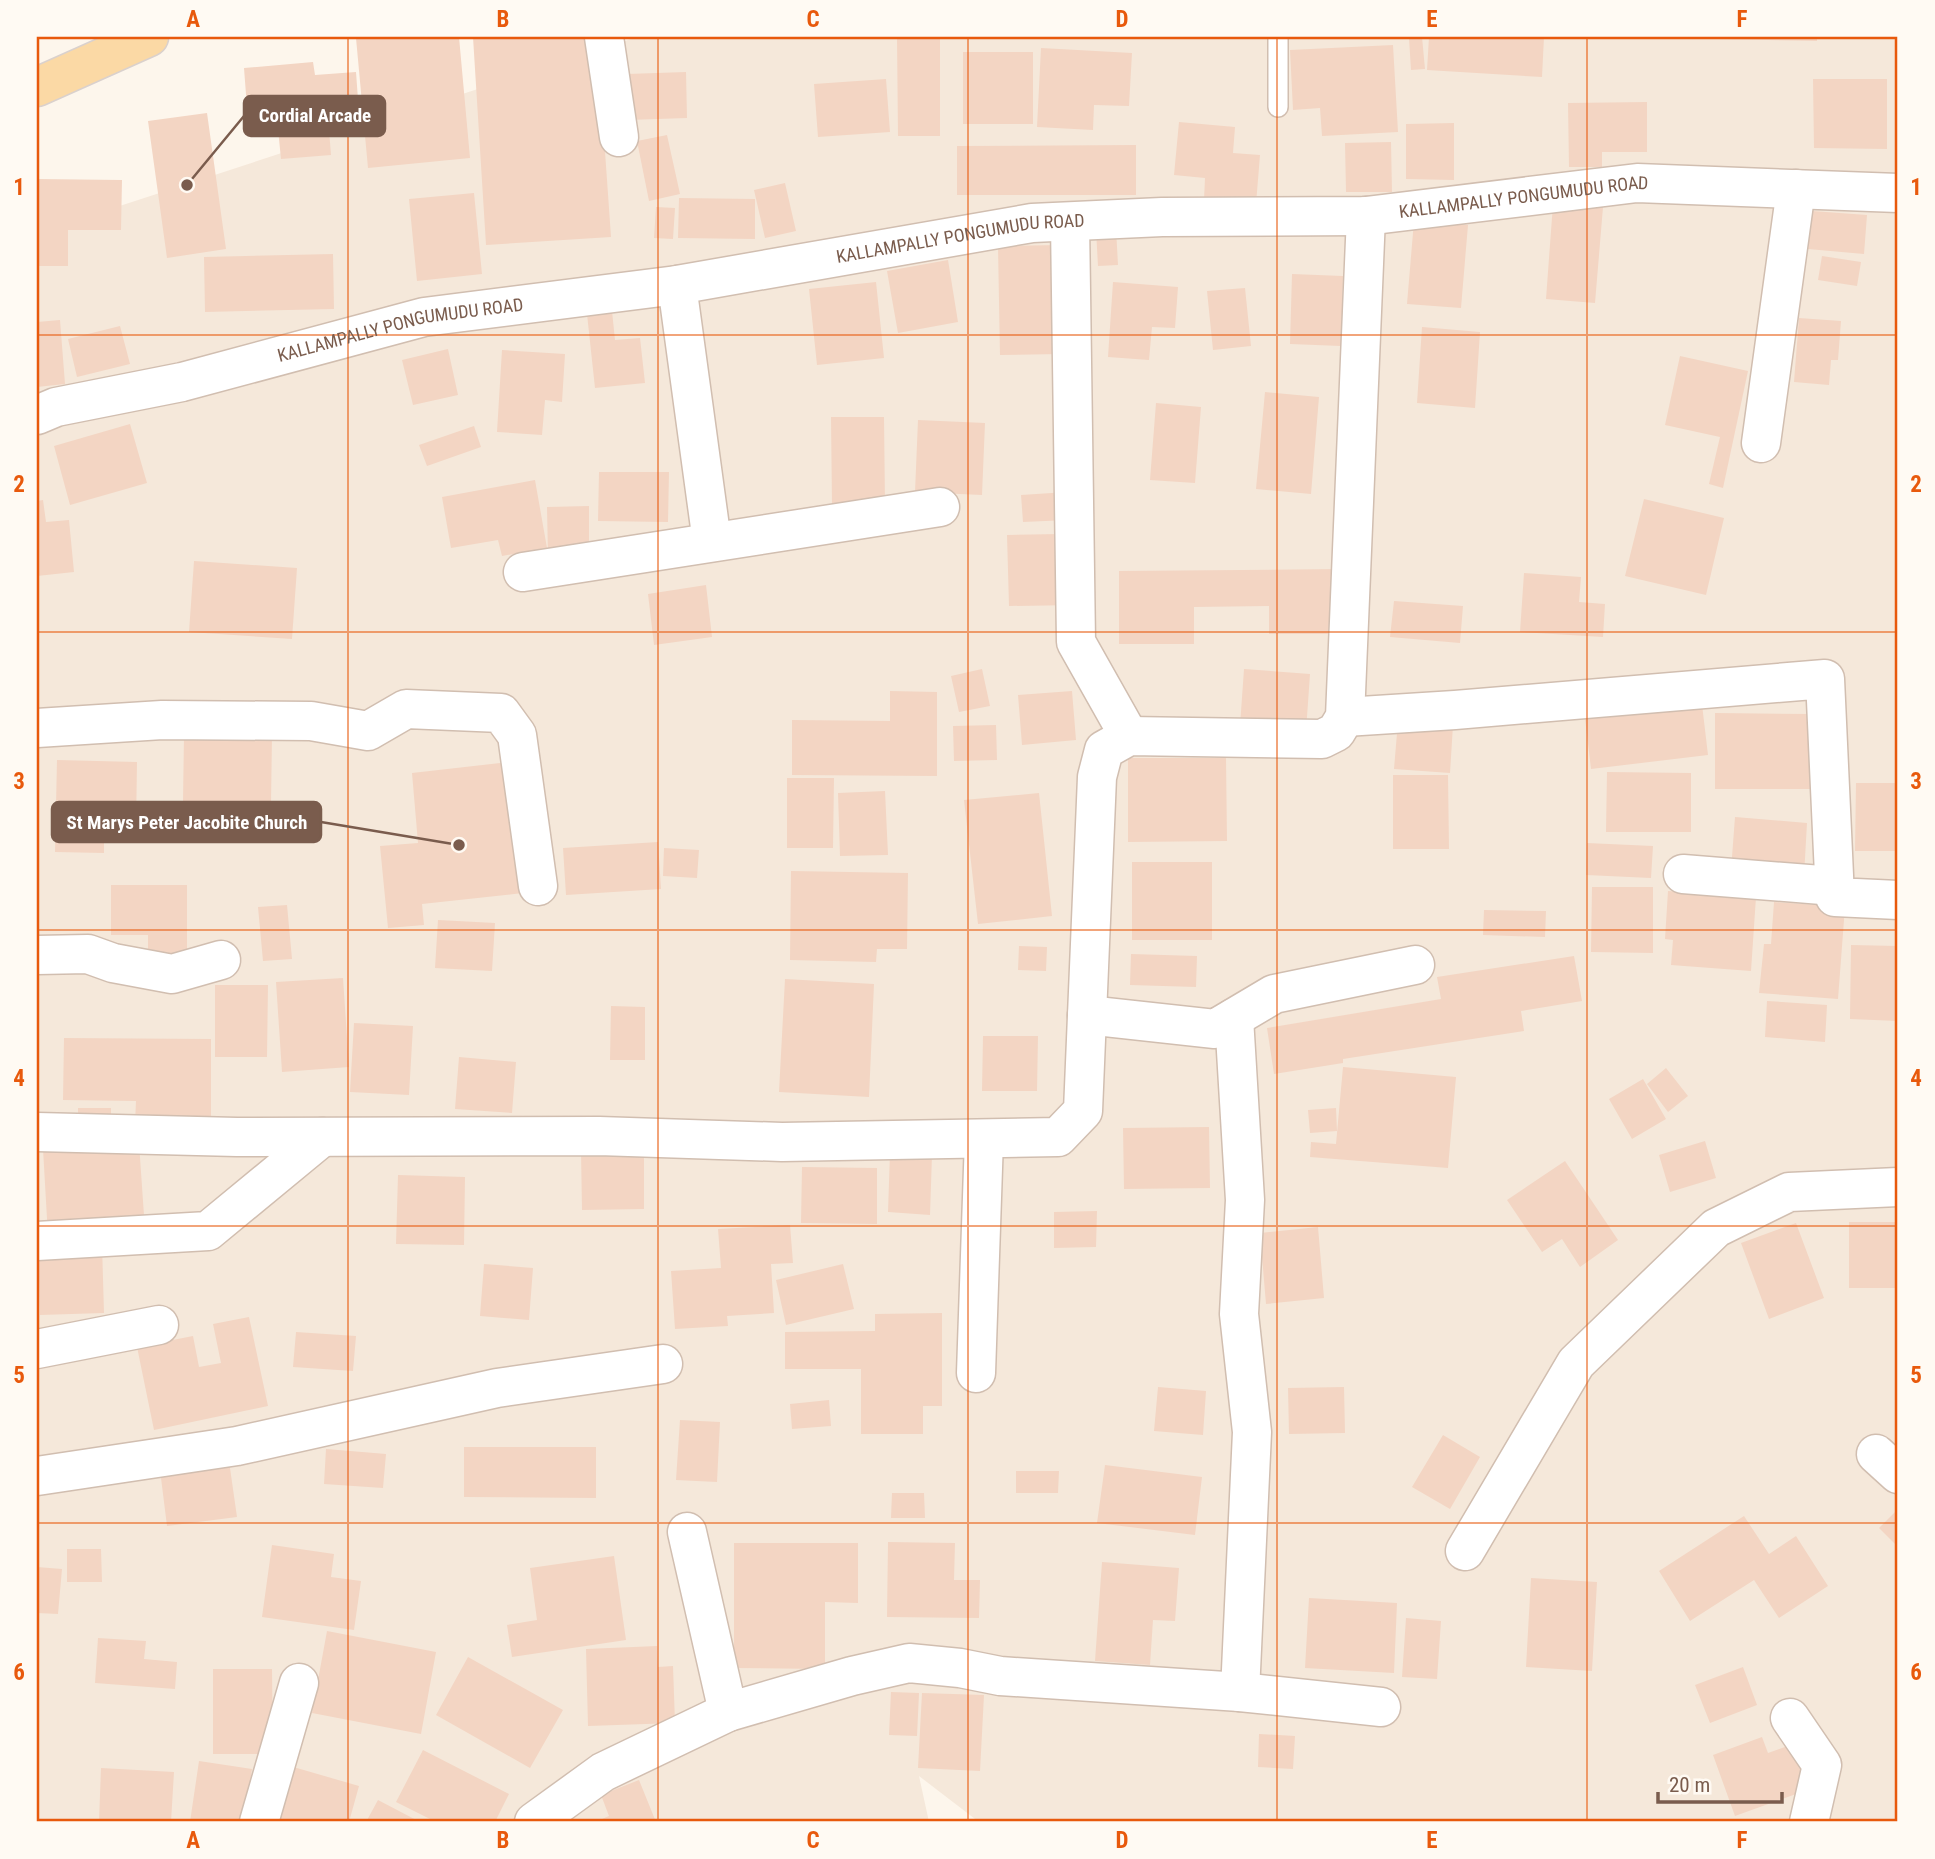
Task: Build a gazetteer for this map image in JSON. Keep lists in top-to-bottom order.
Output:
{
  "streets": {
    "street": ["KALLAMPALLY PONGUMUDU ROAD"]
  },
  "places": ["Cordial Arcade", "St Marys Peter Jacobite Church"],
  "scale_bar": "20 m",
  "grid": {
    "columns": [
      "A",
      "B",
      "C",
      "D",
      "E",
      "F"
    ],
    "rows": [
      "1",
      "2",
      "3",
      "4",
      "5",
      "6"
    ]
  }
}
